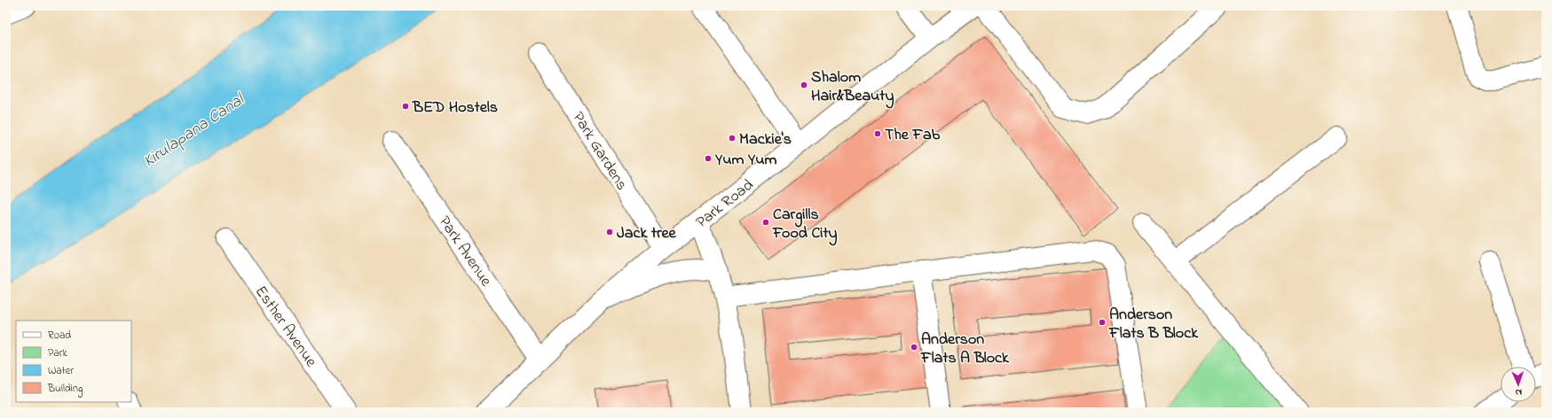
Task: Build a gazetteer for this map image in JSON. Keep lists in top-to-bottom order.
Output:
{
  "streets": {
    "street": [
      "Park Gardens",
      "Park Road",
      "Park Avenue",
      "Esther Avenue"
    ]
  },
  "crossings": [
    ["Park Gardens", "Park Road"],
    ["Park Road", "Park Avenue"]
  ],
  "water": ["Kirulapana Canal"],
  "places": [
    "Shalom Hair&Beauty",
    "BED Hostels",
    "The Fab",
    "Mackie's",
    "Yum Yum",
    "Cargills Food City",
    "Jack tree",
    "Anderson Flats B Block",
    "Anderson Flats A Block"
  ],
  "legend": [
    "Road",
    "Park",
    "Water",
    "Building"
  ],
  "north": "bottom"
}
